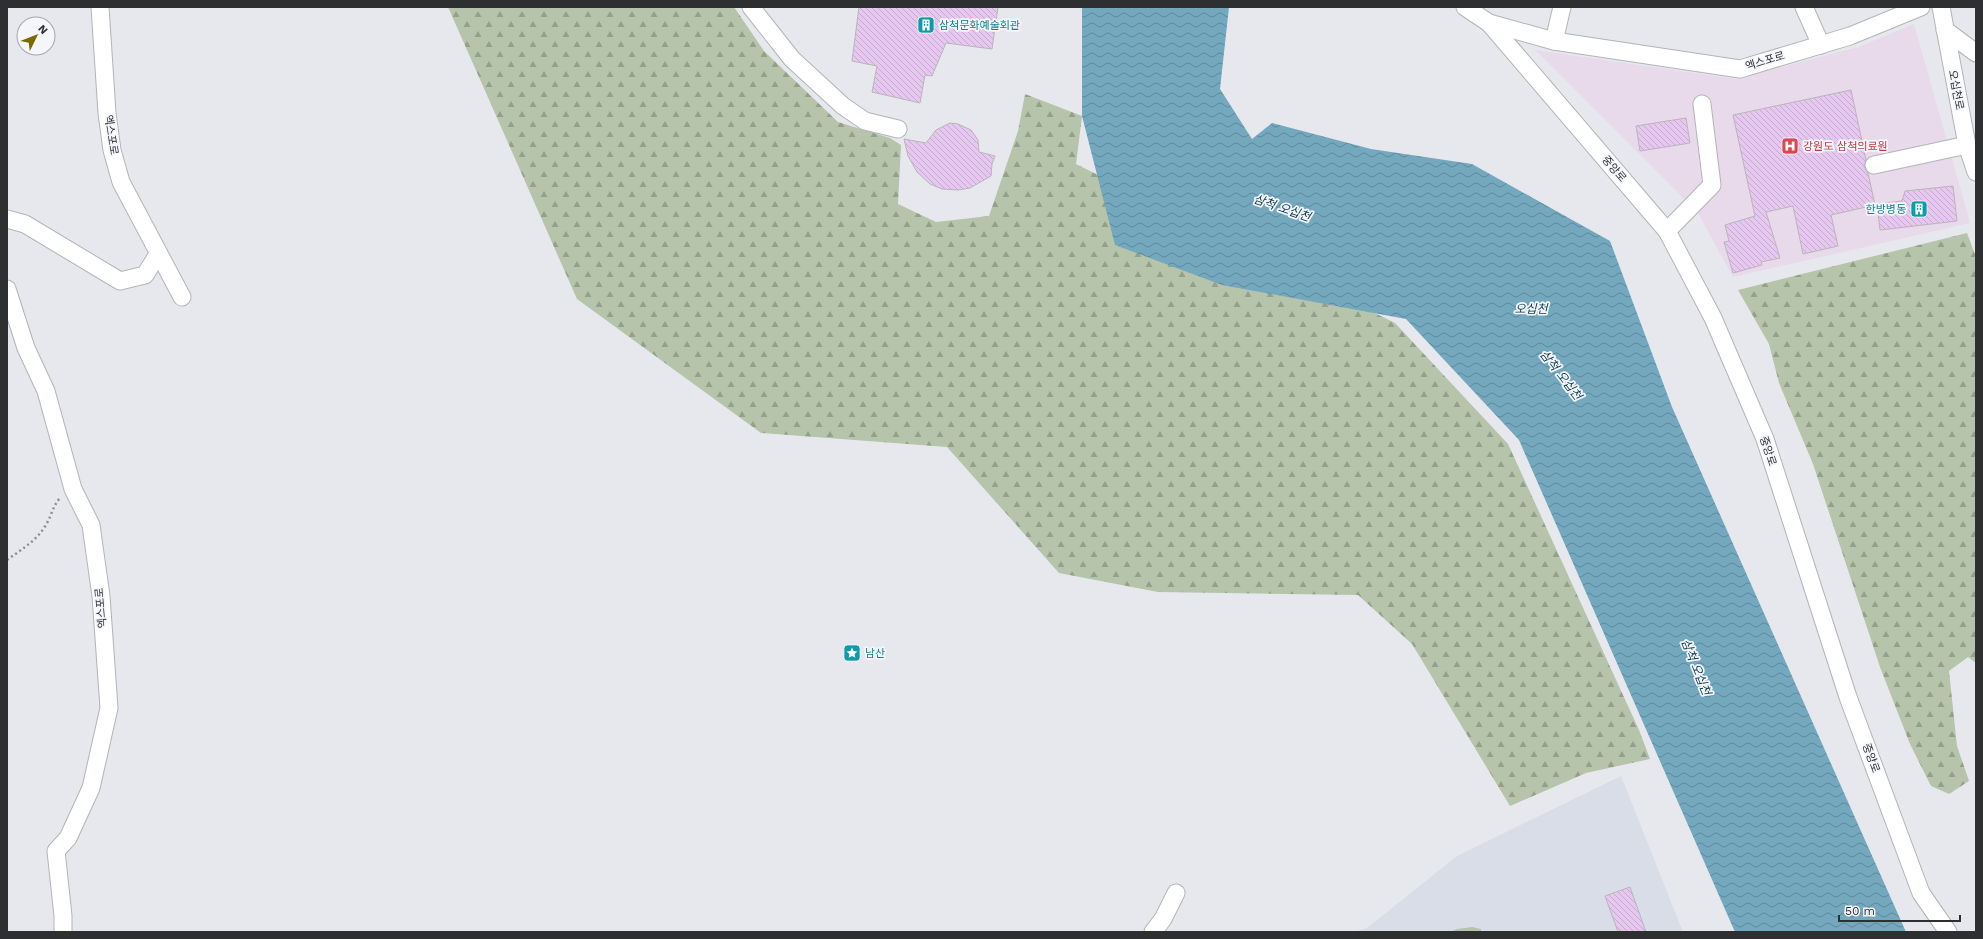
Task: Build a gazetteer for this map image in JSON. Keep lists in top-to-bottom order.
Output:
{
  "streets": {
    "street": ["엑스포로", "오십천로", "중앙로"]
  },
  "crossings": [
    ["엑스포로", "중앙로"]
  ],
  "water": ["삼척 오십천", "오십천"],
  "places": {
    "building": ["삼척문화예술회관", "한방병동"],
    "hospital": ["강원도 삼척의료원"],
    "place": ["남산"]
  },
  "scale_bar": "50 m",
  "north": "top right"
}
